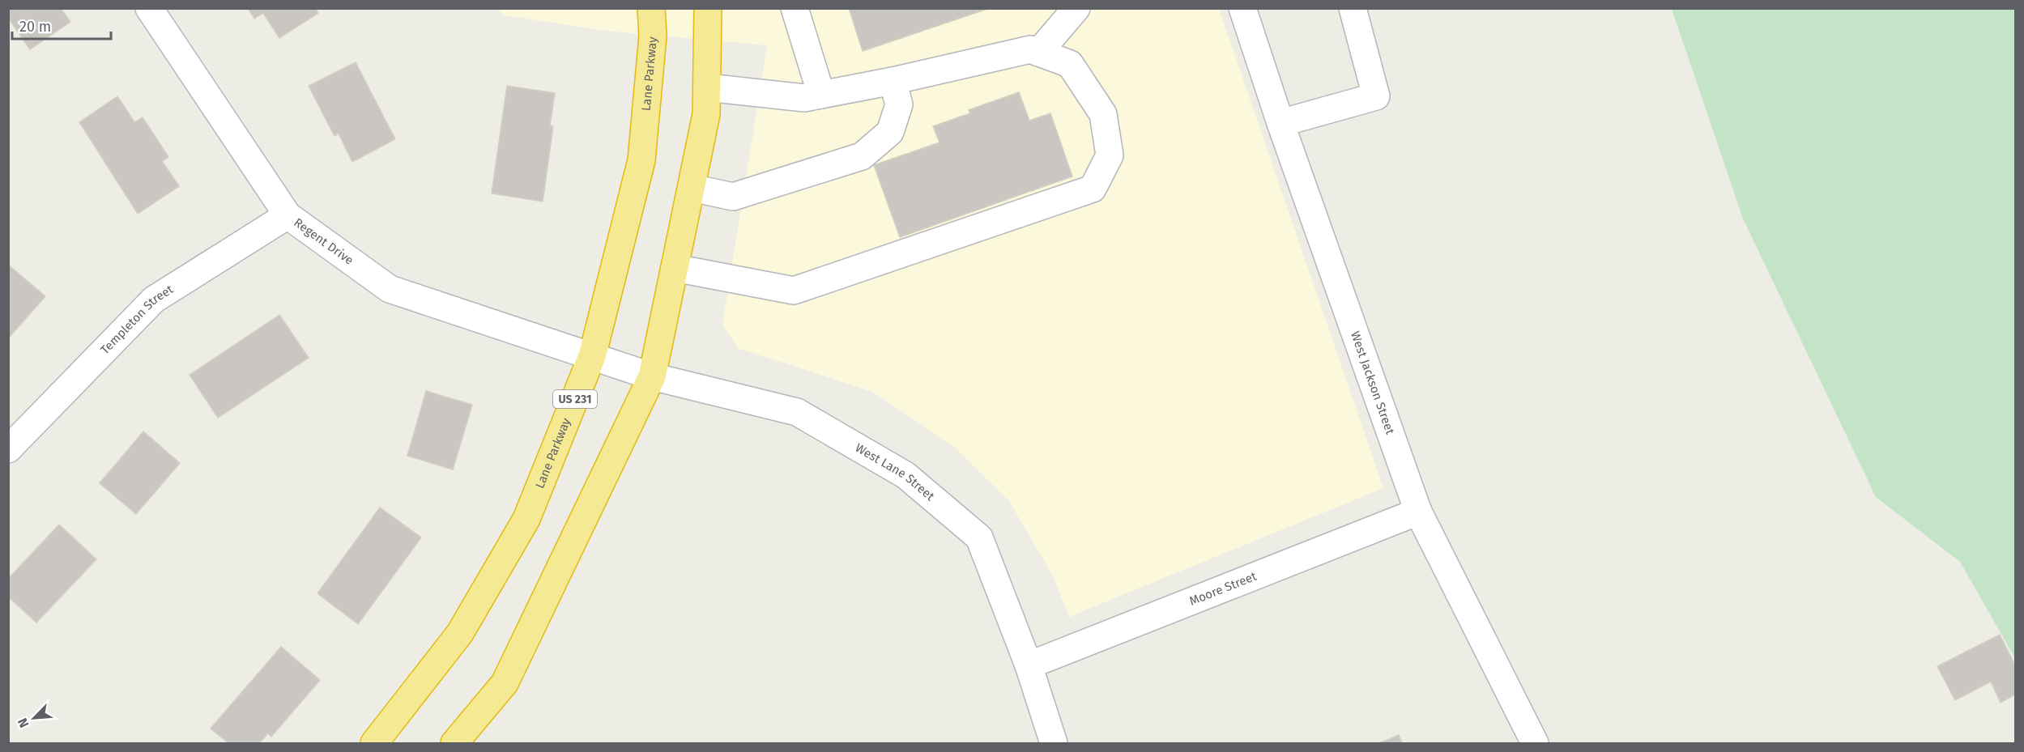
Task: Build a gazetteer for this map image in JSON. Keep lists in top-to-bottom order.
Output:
{
  "streets": {
    "highway": ["Lane Parkway", "US 231"],
    "street": [
      "Regent Drive",
      "Templeton Street",
      "West Jackson Street",
      "West Lane Street",
      "Moore Street"
    ]
  },
  "crossings": [
    ["Lane Parkway", "Regent Drive"],
    ["Lane Parkway", "West Lane Street"],
    ["Regent Drive", "Templeton Street"],
    ["Regent Drive", "West Lane Street"],
    ["West Jackson Street", "Moore Street"],
    ["West Lane Street", "Moore Street"]
  ],
  "scale_bar": "20 m",
  "north": "bottom left"
}
